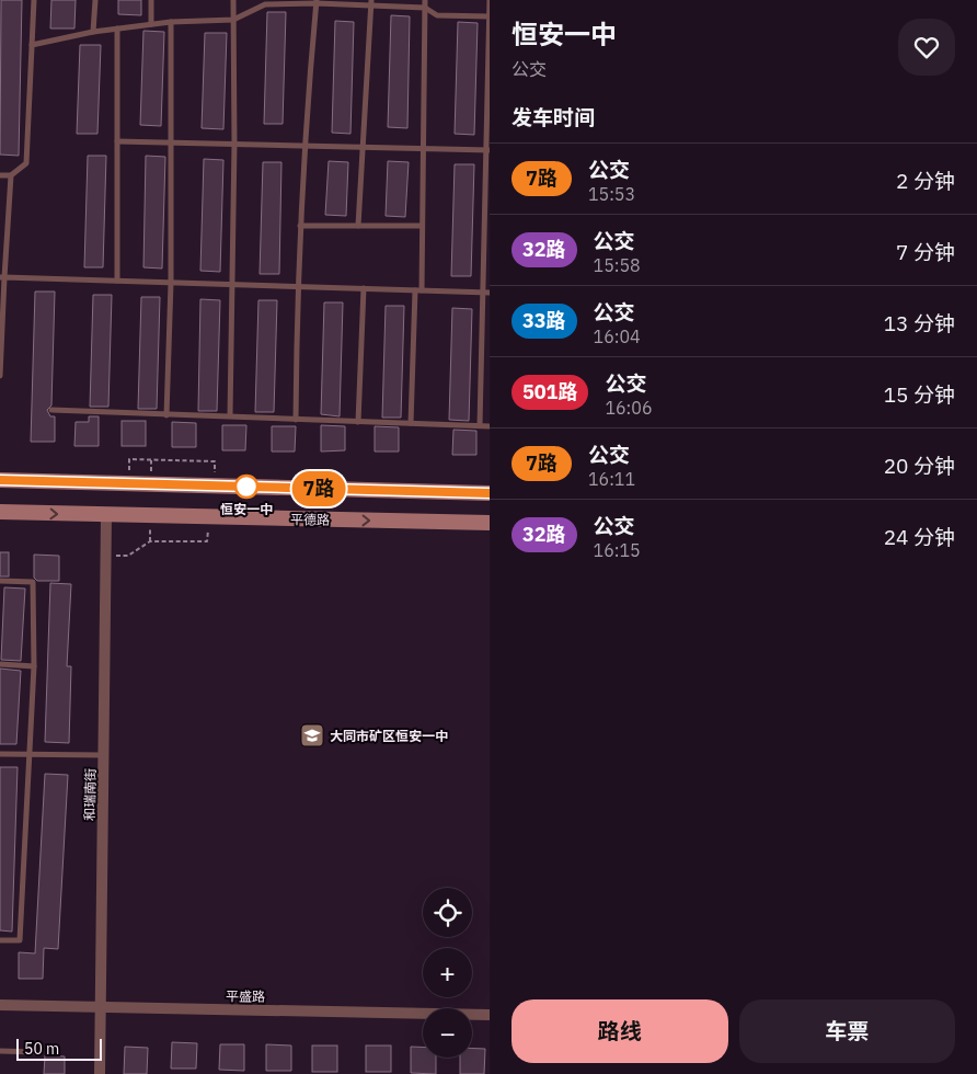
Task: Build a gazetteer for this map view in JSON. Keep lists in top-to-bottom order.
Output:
{
  "streets": {
    "main road": ["平德路"],
    "street": ["和瑞南街", "平盛路"]
  },
  "crossings": [
    ["平德路", "和瑞南街"],
    ["和瑞南街", "平盛路"]
  ],
  "places": {
    "other": ["恒安一中"],
    "school or university": ["大同市矿区恒安一中"]
  },
  "lines": ["bus line 7路"],
  "scale_bar": "50 m",
  "page": {
    "on_map": "7路",
    "heading": [
      ["恒安一中", "公交"],
      "发车时间"
    ],
    "list": [
      {
        "mark": "7路",
        "name": "公交",
        "note": "15:53",
        "value": "2 分钟"
      },
      {
        "mark": "32路",
        "name": "公交",
        "note": "15:58",
        "value": "7 分钟"
      },
      {
        "mark": "33路",
        "name": "公交",
        "note": "16:04",
        "value": "13 分钟"
      },
      {
        "mark": "501路",
        "name": "公交",
        "note": "16:06",
        "value": "15 分钟"
      },
      {
        "mark": "7路",
        "name": "公交",
        "note": "16:11",
        "value": "20 分钟"
      },
      {
        "mark": "32路",
        "name": "公交",
        "note": "16:15",
        "value": "24 分钟"
      }
    ],
    "map_buttons": ["+", "−"],
    "buttons": ["路线", "车票"],
    "scale": "50 m"
  }
}
